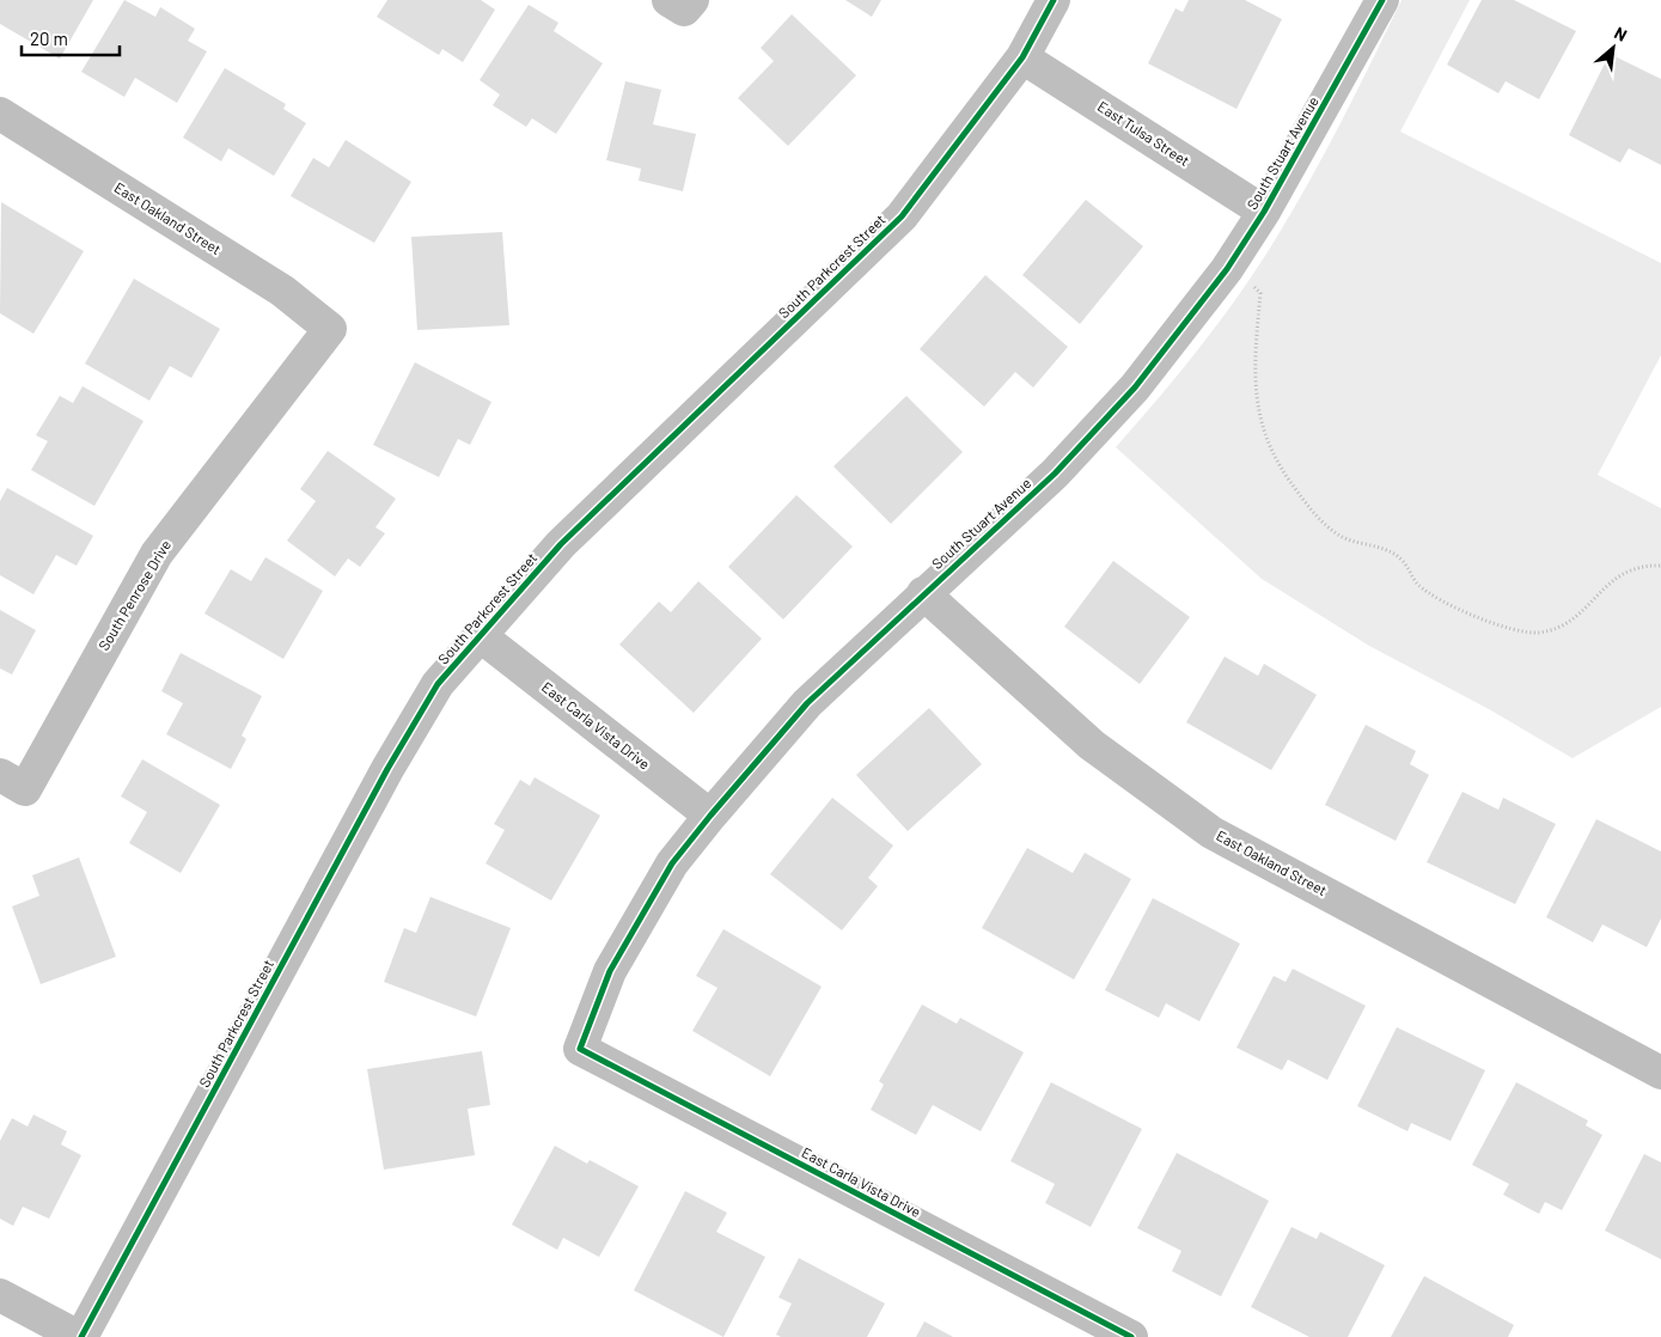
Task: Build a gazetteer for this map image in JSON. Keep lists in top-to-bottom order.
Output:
{
  "streets": {
    "street": [
      "East Tulsa Street",
      "South Stuart Avenue",
      "East Oakland Street",
      "South Parkcrest Street",
      "South Penrose Drive",
      "East Carla Vista Drive"
    ]
  },
  "crossings": [
    ["East Tulsa Street", "South Stuart Avenue"],
    ["East Tulsa Street", "South Parkcrest Street"],
    ["South Stuart Avenue", "East Oakland Street"],
    ["South Stuart Avenue", "East Carla Vista Drive"],
    ["East Oakland Street", "South Penrose Drive"],
    ["South Parkcrest Street", "East Carla Vista Drive"]
  ],
  "scale_bar": "20 m",
  "north": "top right"
}
